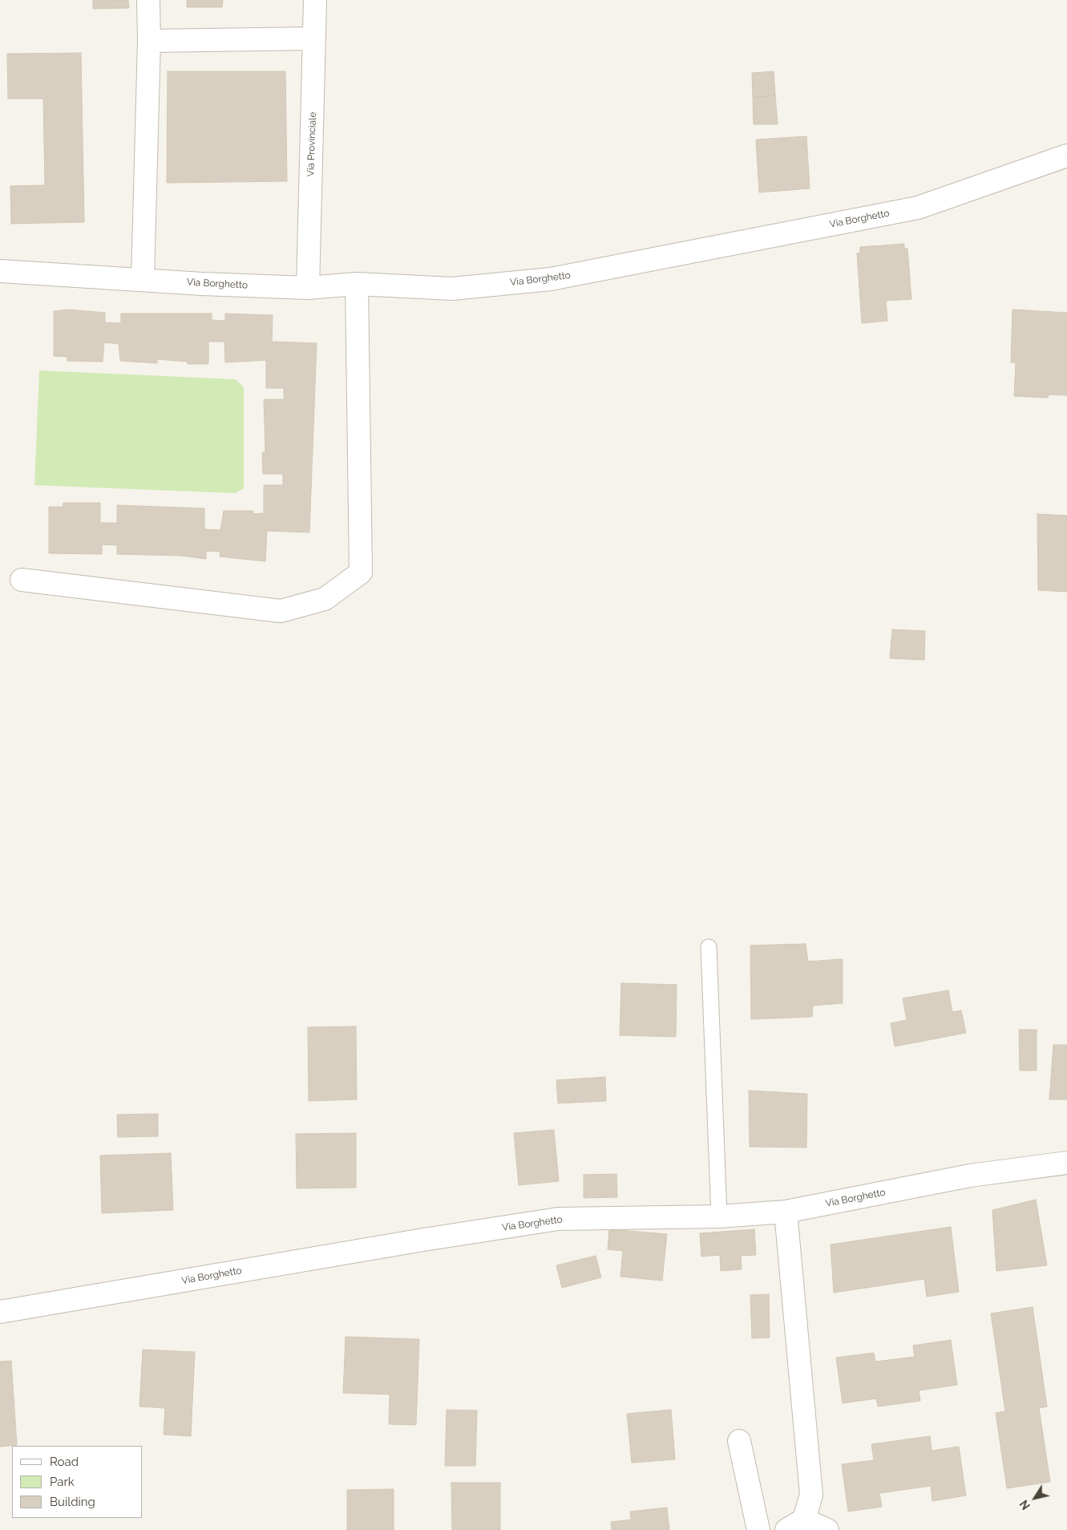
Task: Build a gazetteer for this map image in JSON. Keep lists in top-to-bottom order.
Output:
{
  "streets": {
    "street": ["Via Provinciale", "Via Borghetto"]
  },
  "crossings": [
    ["Via Provinciale", "Via Borghetto"]
  ],
  "legend": ["Road", "Park", "Building"],
  "north": "bottom left"
}
